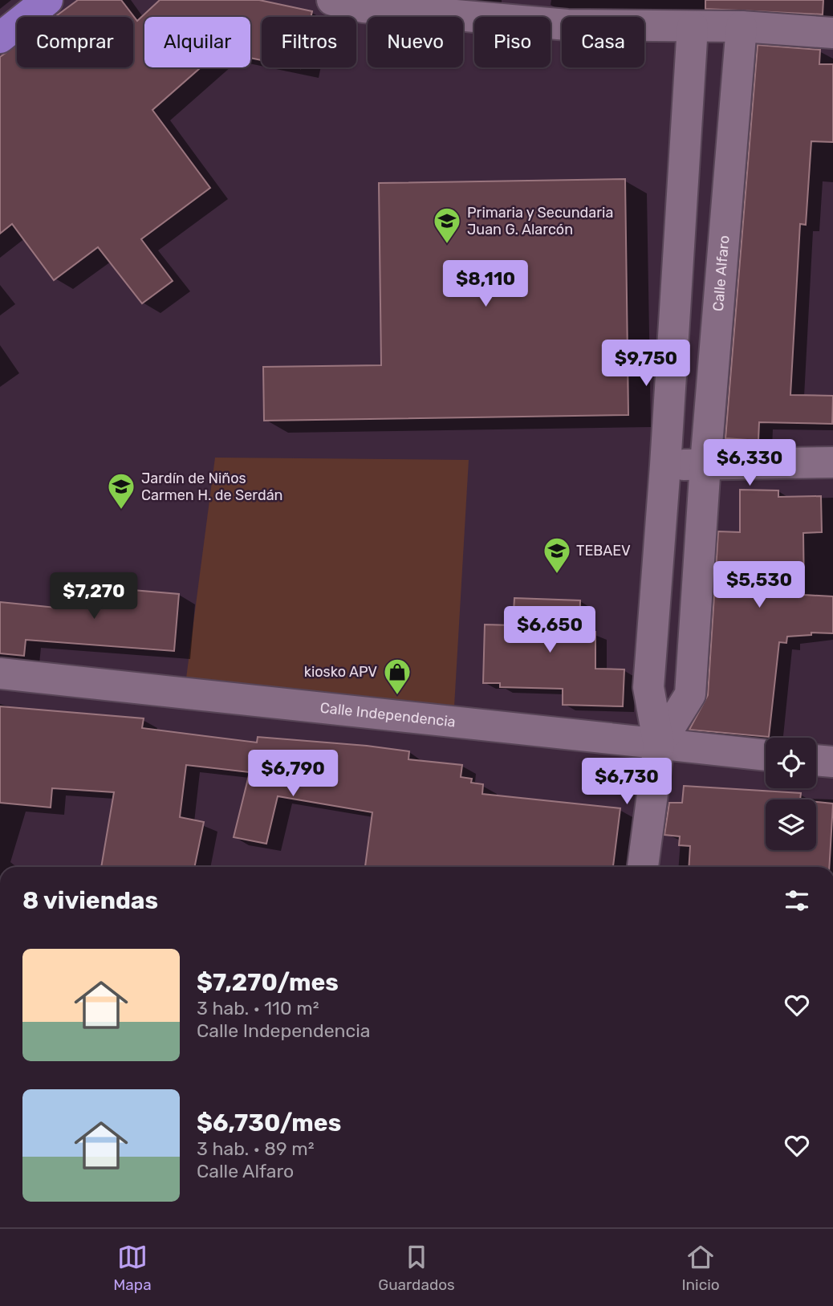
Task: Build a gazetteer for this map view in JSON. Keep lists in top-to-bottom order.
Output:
{
  "streets": {
    "street": ["Calle Alfaro", "Calle Independencia"]
  },
  "crossings": [
    ["Calle Alfaro", "Calle Independencia"]
  ],
  "places": {
    "school or university": ["Primaria y Secundaria Juan G. Alarcón", "Jardín de Niños Carmen H. de Serdán", "TEBAEV"],
    "shop": ["kiosko APV"]
  },
  "page": {
    "chip": [
      "Comprar",
      "Alquilar",
      "Filtros",
      "Nuevo",
      "Piso",
      "Casa"
    ],
    "price": [
      "$8,110",
      "$9,750",
      "$6,330",
      "$5,530",
      "$7,270",
      "$6,650",
      "$6,790",
      "$6,730"
    ],
    "heading": "8 viviendas",
    "list": [
      {
        "name": "$7,270/mes",
        "note": "3 hab. · 110 m² · Calle Independencia"
      },
      {
        "name": "$6,730/mes",
        "note": "3 hab. · 89 m² · Calle Alfaro"
      }
    ],
    "tabs": ["Mapa", "Guardados", "Inicio"]
  }
}
